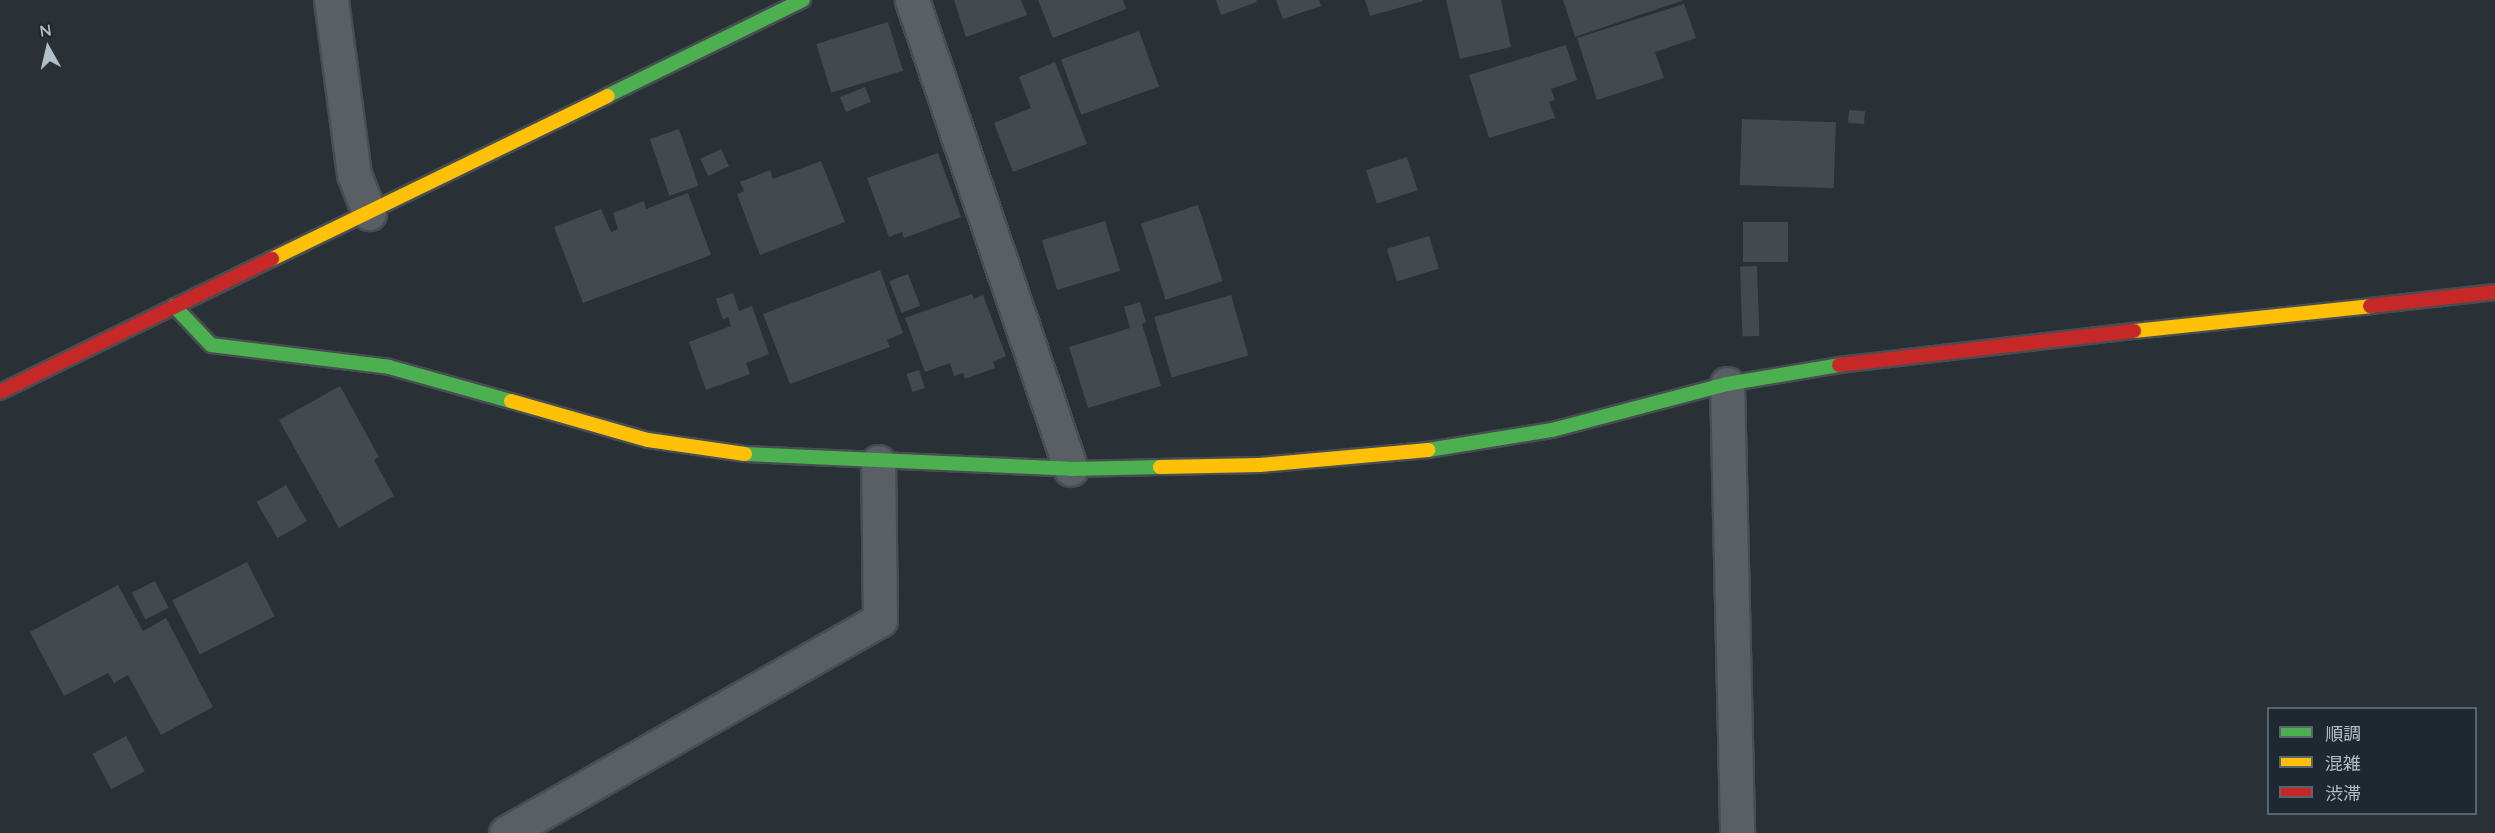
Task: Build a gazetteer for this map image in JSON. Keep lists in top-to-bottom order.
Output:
{
  "legend": ["順調", "混雑", "渋滞"],
  "north": "top"
}
